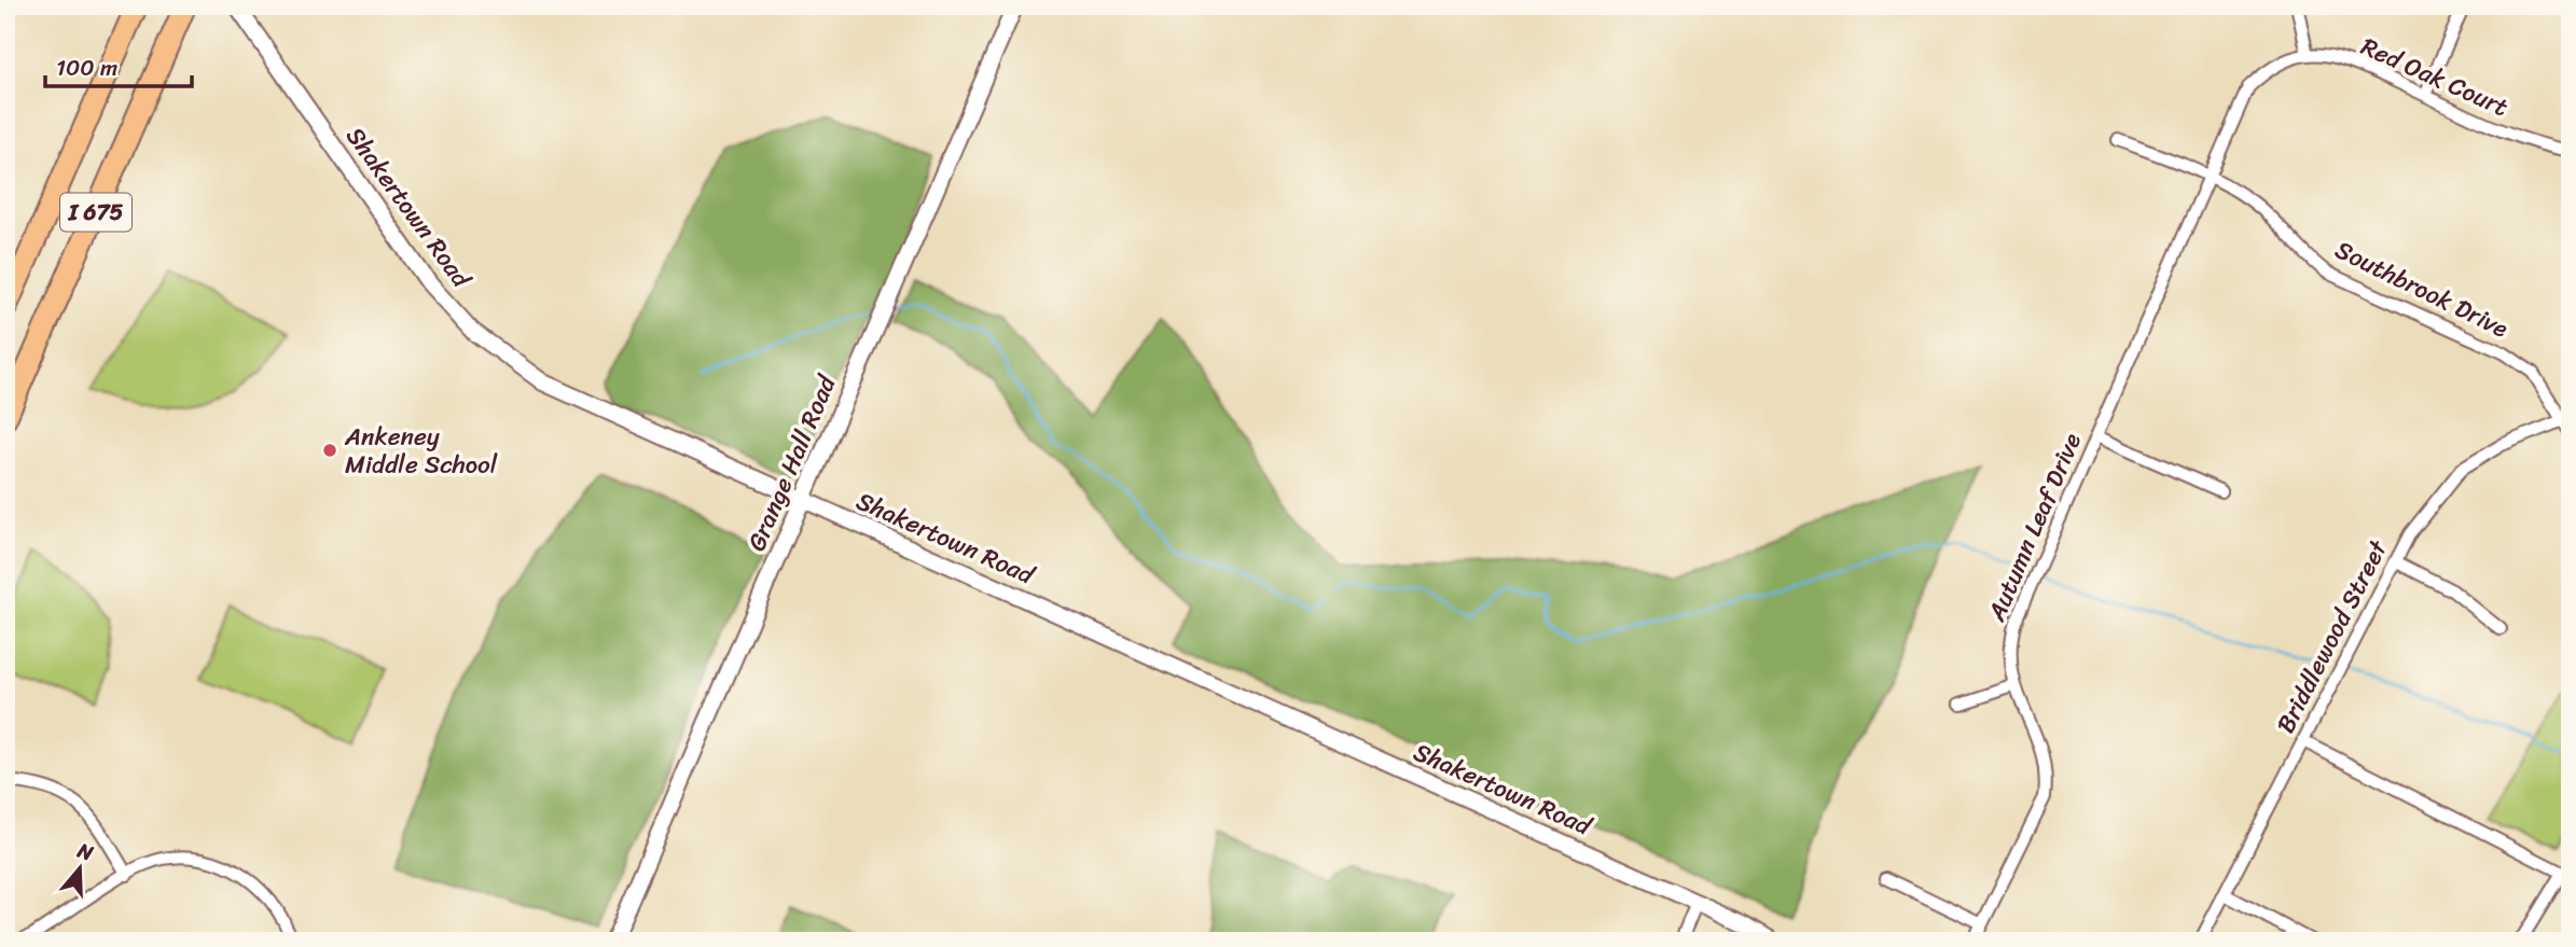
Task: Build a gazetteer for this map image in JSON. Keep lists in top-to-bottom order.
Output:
{
  "streets": {
    "highway": ["I 675"],
    "street": [
      "Red Oak Court",
      "Shakertown Road",
      "Southbrook Drive",
      "Grange Hall Road",
      "Autumn Leaf Drive",
      "Briddlewood Street"
    ]
  },
  "crossings": [
    ["Shakertown Road", "Grange Hall Road"],
    ["Southbrook Drive", "Autumn Leaf Drive"],
    ["Southbrook Drive", "Briddlewood Street"]
  ],
  "places": ["Ankeney Middle School"],
  "scale_bar": "100 m",
  "north": "top"
}
